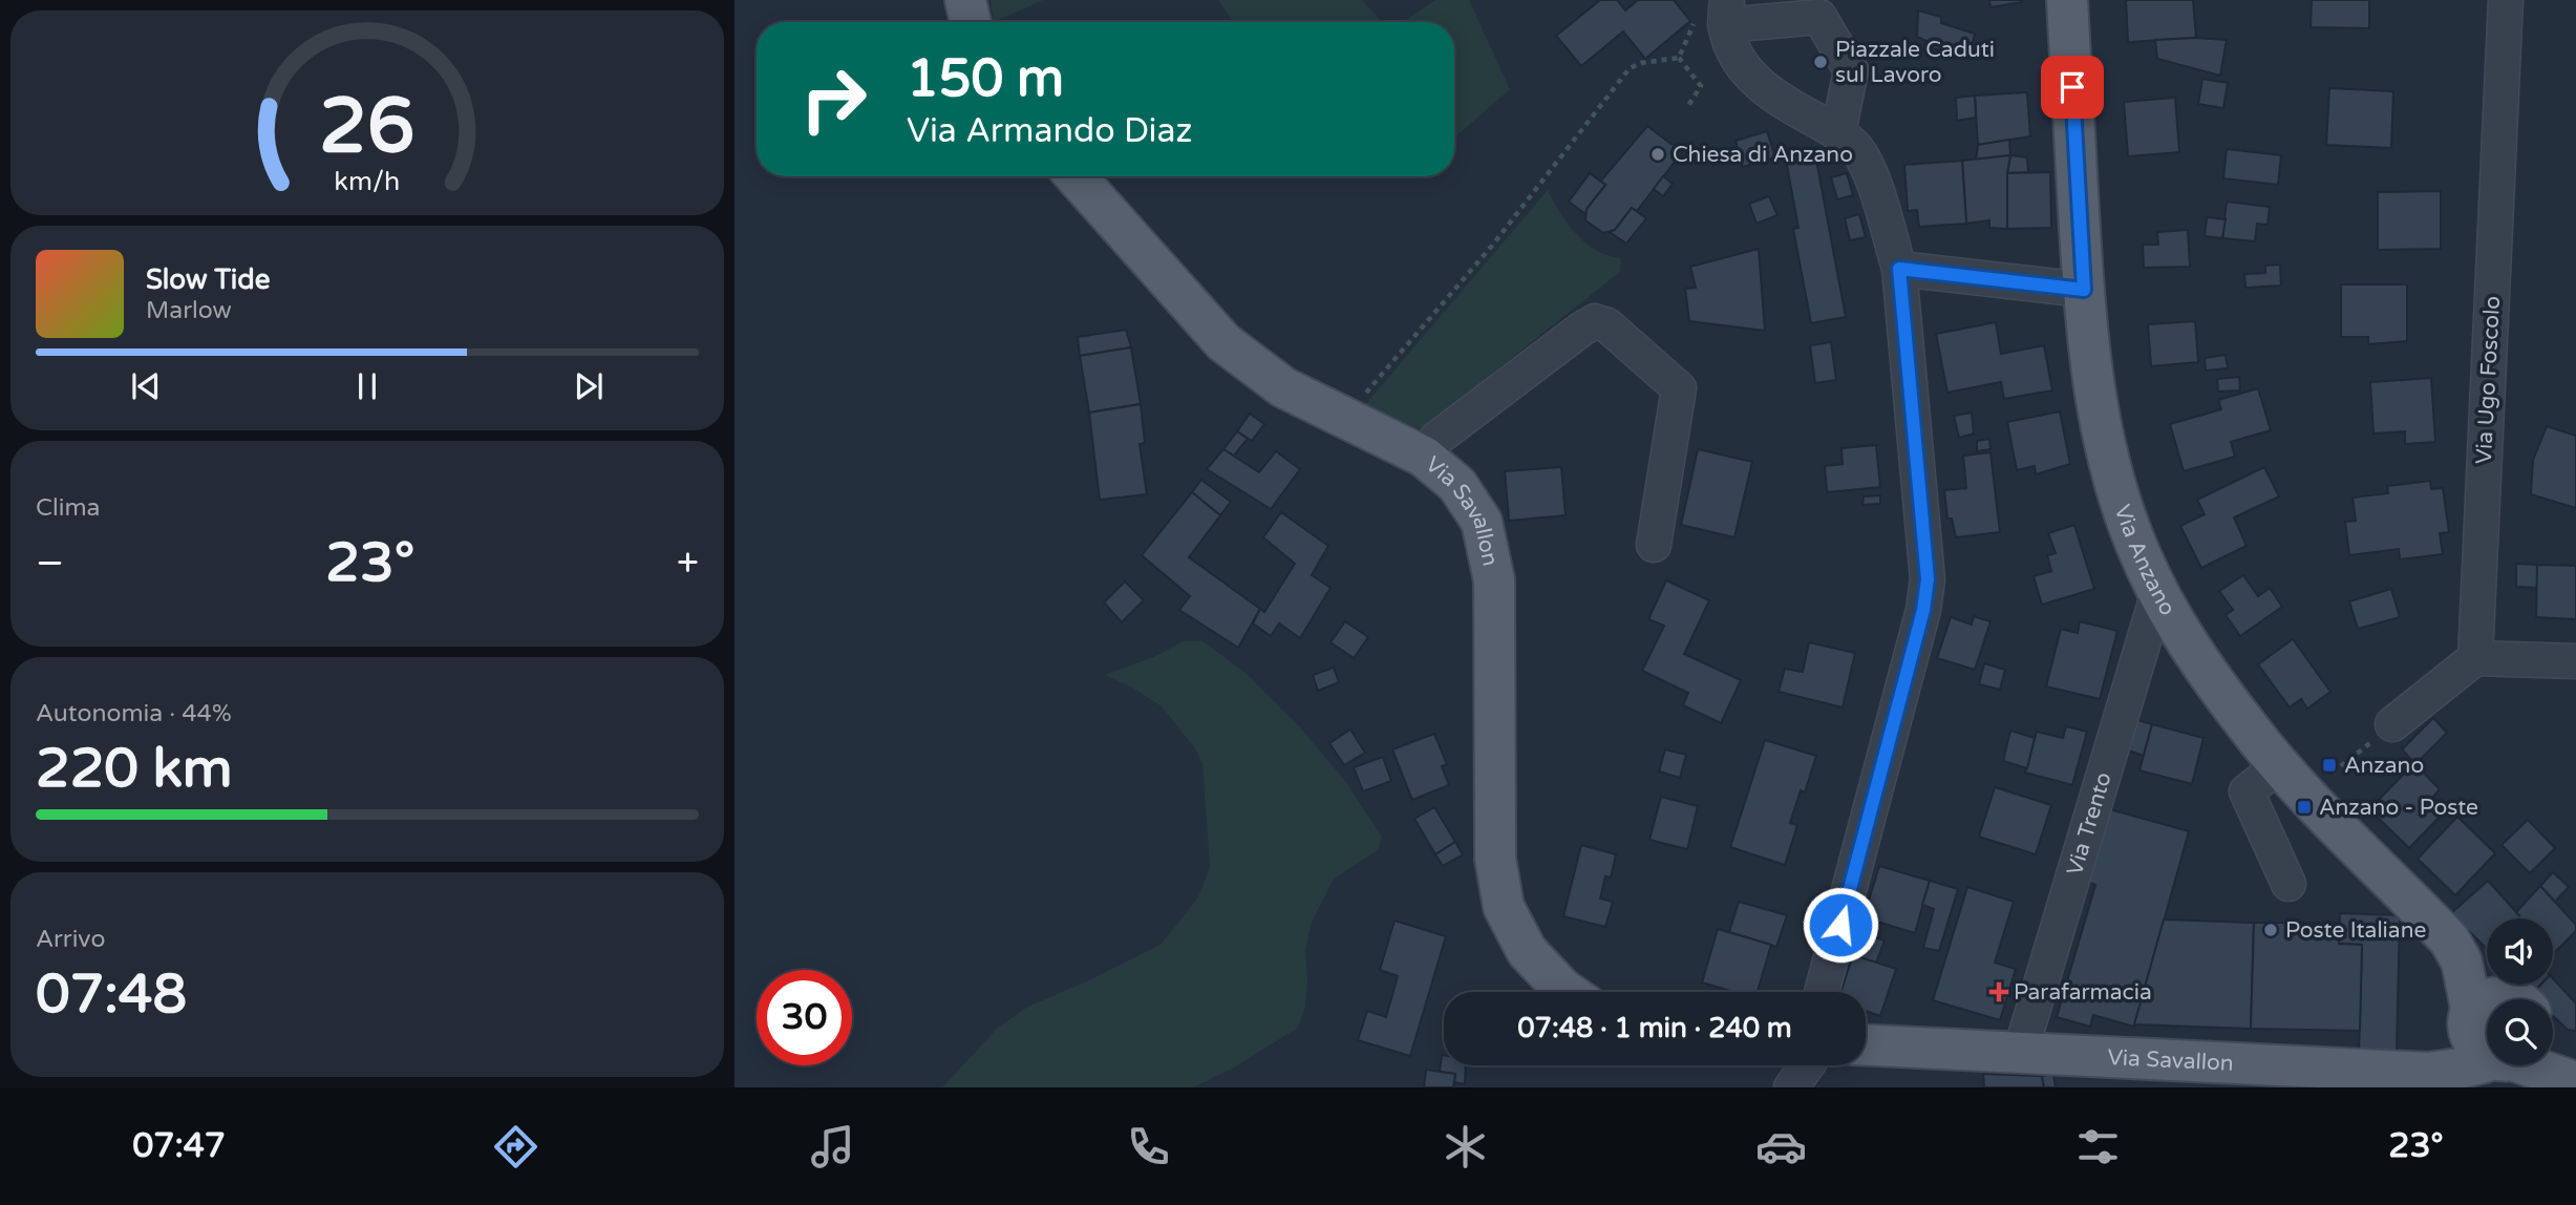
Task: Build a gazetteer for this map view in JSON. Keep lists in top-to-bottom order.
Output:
{
  "streets": {
    "main road": ["Via Savallon", "Via Anzano"],
    "street": ["Via Ugo Foscolo", "Via Trento"]
  },
  "crossings": [
    ["Via Savallon", "Via Trento"],
    ["Via Anzano", "Via Trento"]
  ],
  "places": {
    "other": ["Piazzale Caduti sul Lavoro", "Chiesa di Anzano", "Poste Italiane"],
    "transit": ["Anzano", "Anzano - Poste"],
    "health": ["Parafarmacia"]
  },
  "page": {
    "turn": ["150 m", "Via Armando Diaz"],
    "song": ["Slow Tide", "Marlow"],
    "tile": [
      "Clima",
      ["Autonomia · 44%", "220 km"],
      ["Arrivo", "07:48"]
    ],
    "heat": ["−", "23°", "+"],
    "limit": "30",
    "trip": "07:48 · 1 min · 240 m",
    "tabs": ["07:47", "23°"],
    "gauge": ["26", "km/h"]
  }
}
